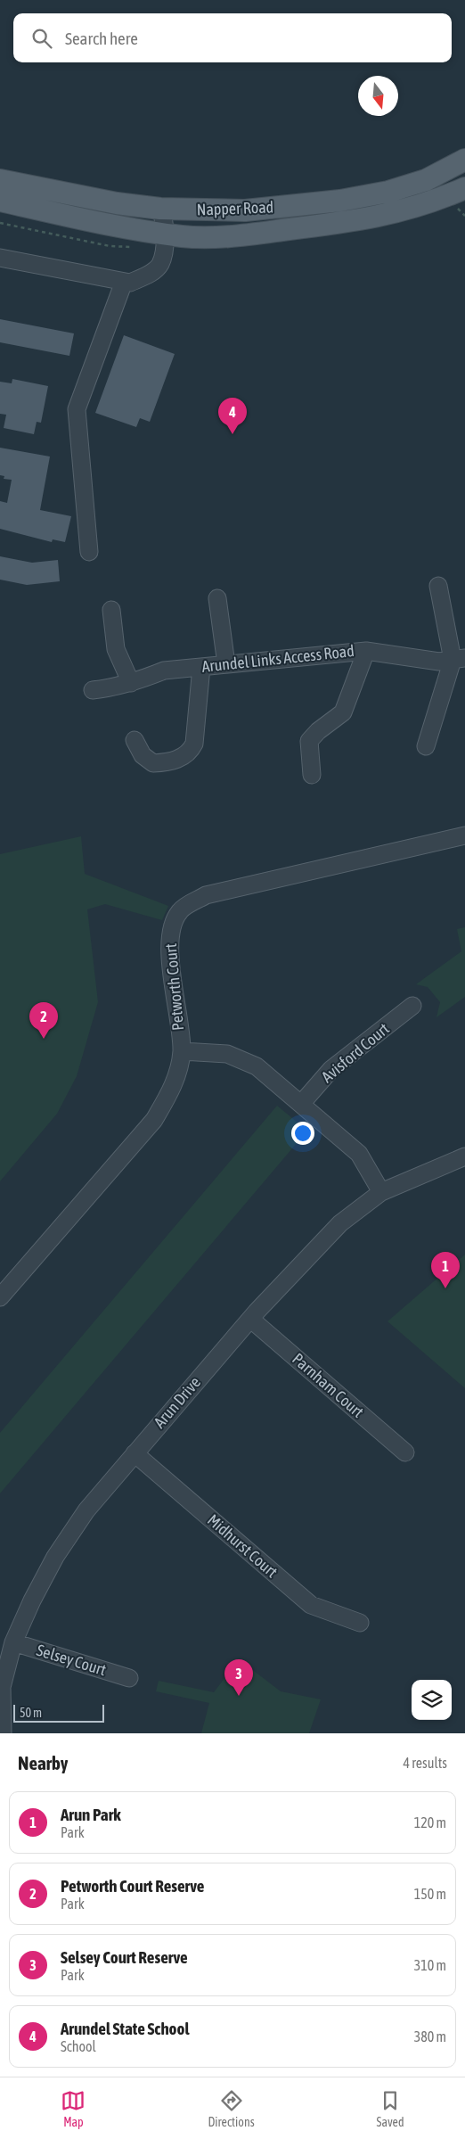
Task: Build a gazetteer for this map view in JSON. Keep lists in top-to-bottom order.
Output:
{
  "streets": {
    "main road": ["Napper Road"],
    "street": [
      "Arundel Links Access Road",
      "Petworth Court",
      "Avisford Court",
      "Parnham Court",
      "Arun Drive",
      "Midhurst Court",
      "Selsey Court"
    ]
  },
  "crossings": [
    ["Parnham Court", "Arun Drive"],
    ["Arun Drive", "Midhurst Court"],
    ["Arun Drive", "Selsey Court"]
  ],
  "scale_bar": "50 m",
  "north": "bottom",
  "page": {
    "search": "Search here",
    "pins": [
      "4",
      "2",
      "1",
      "3"
    ],
    "scale": "50 m",
    "heading": ["Nearby", "4 results"],
    "list": [
      {
        "mark": "1",
        "name": "Arun Park",
        "note": "Park",
        "value": "120 m"
      },
      {
        "mark": "2",
        "name": "Petworth Court Reserve",
        "note": "Park",
        "value": "150 m"
      },
      {
        "mark": "3",
        "name": "Selsey Court Reserve",
        "note": "Park",
        "value": "310 m"
      },
      {
        "mark": "4",
        "name": "Arundel State School",
        "note": "School",
        "value": "380 m"
      }
    ],
    "nav": ["Map", "Directions", "Saved"]
  }
}
